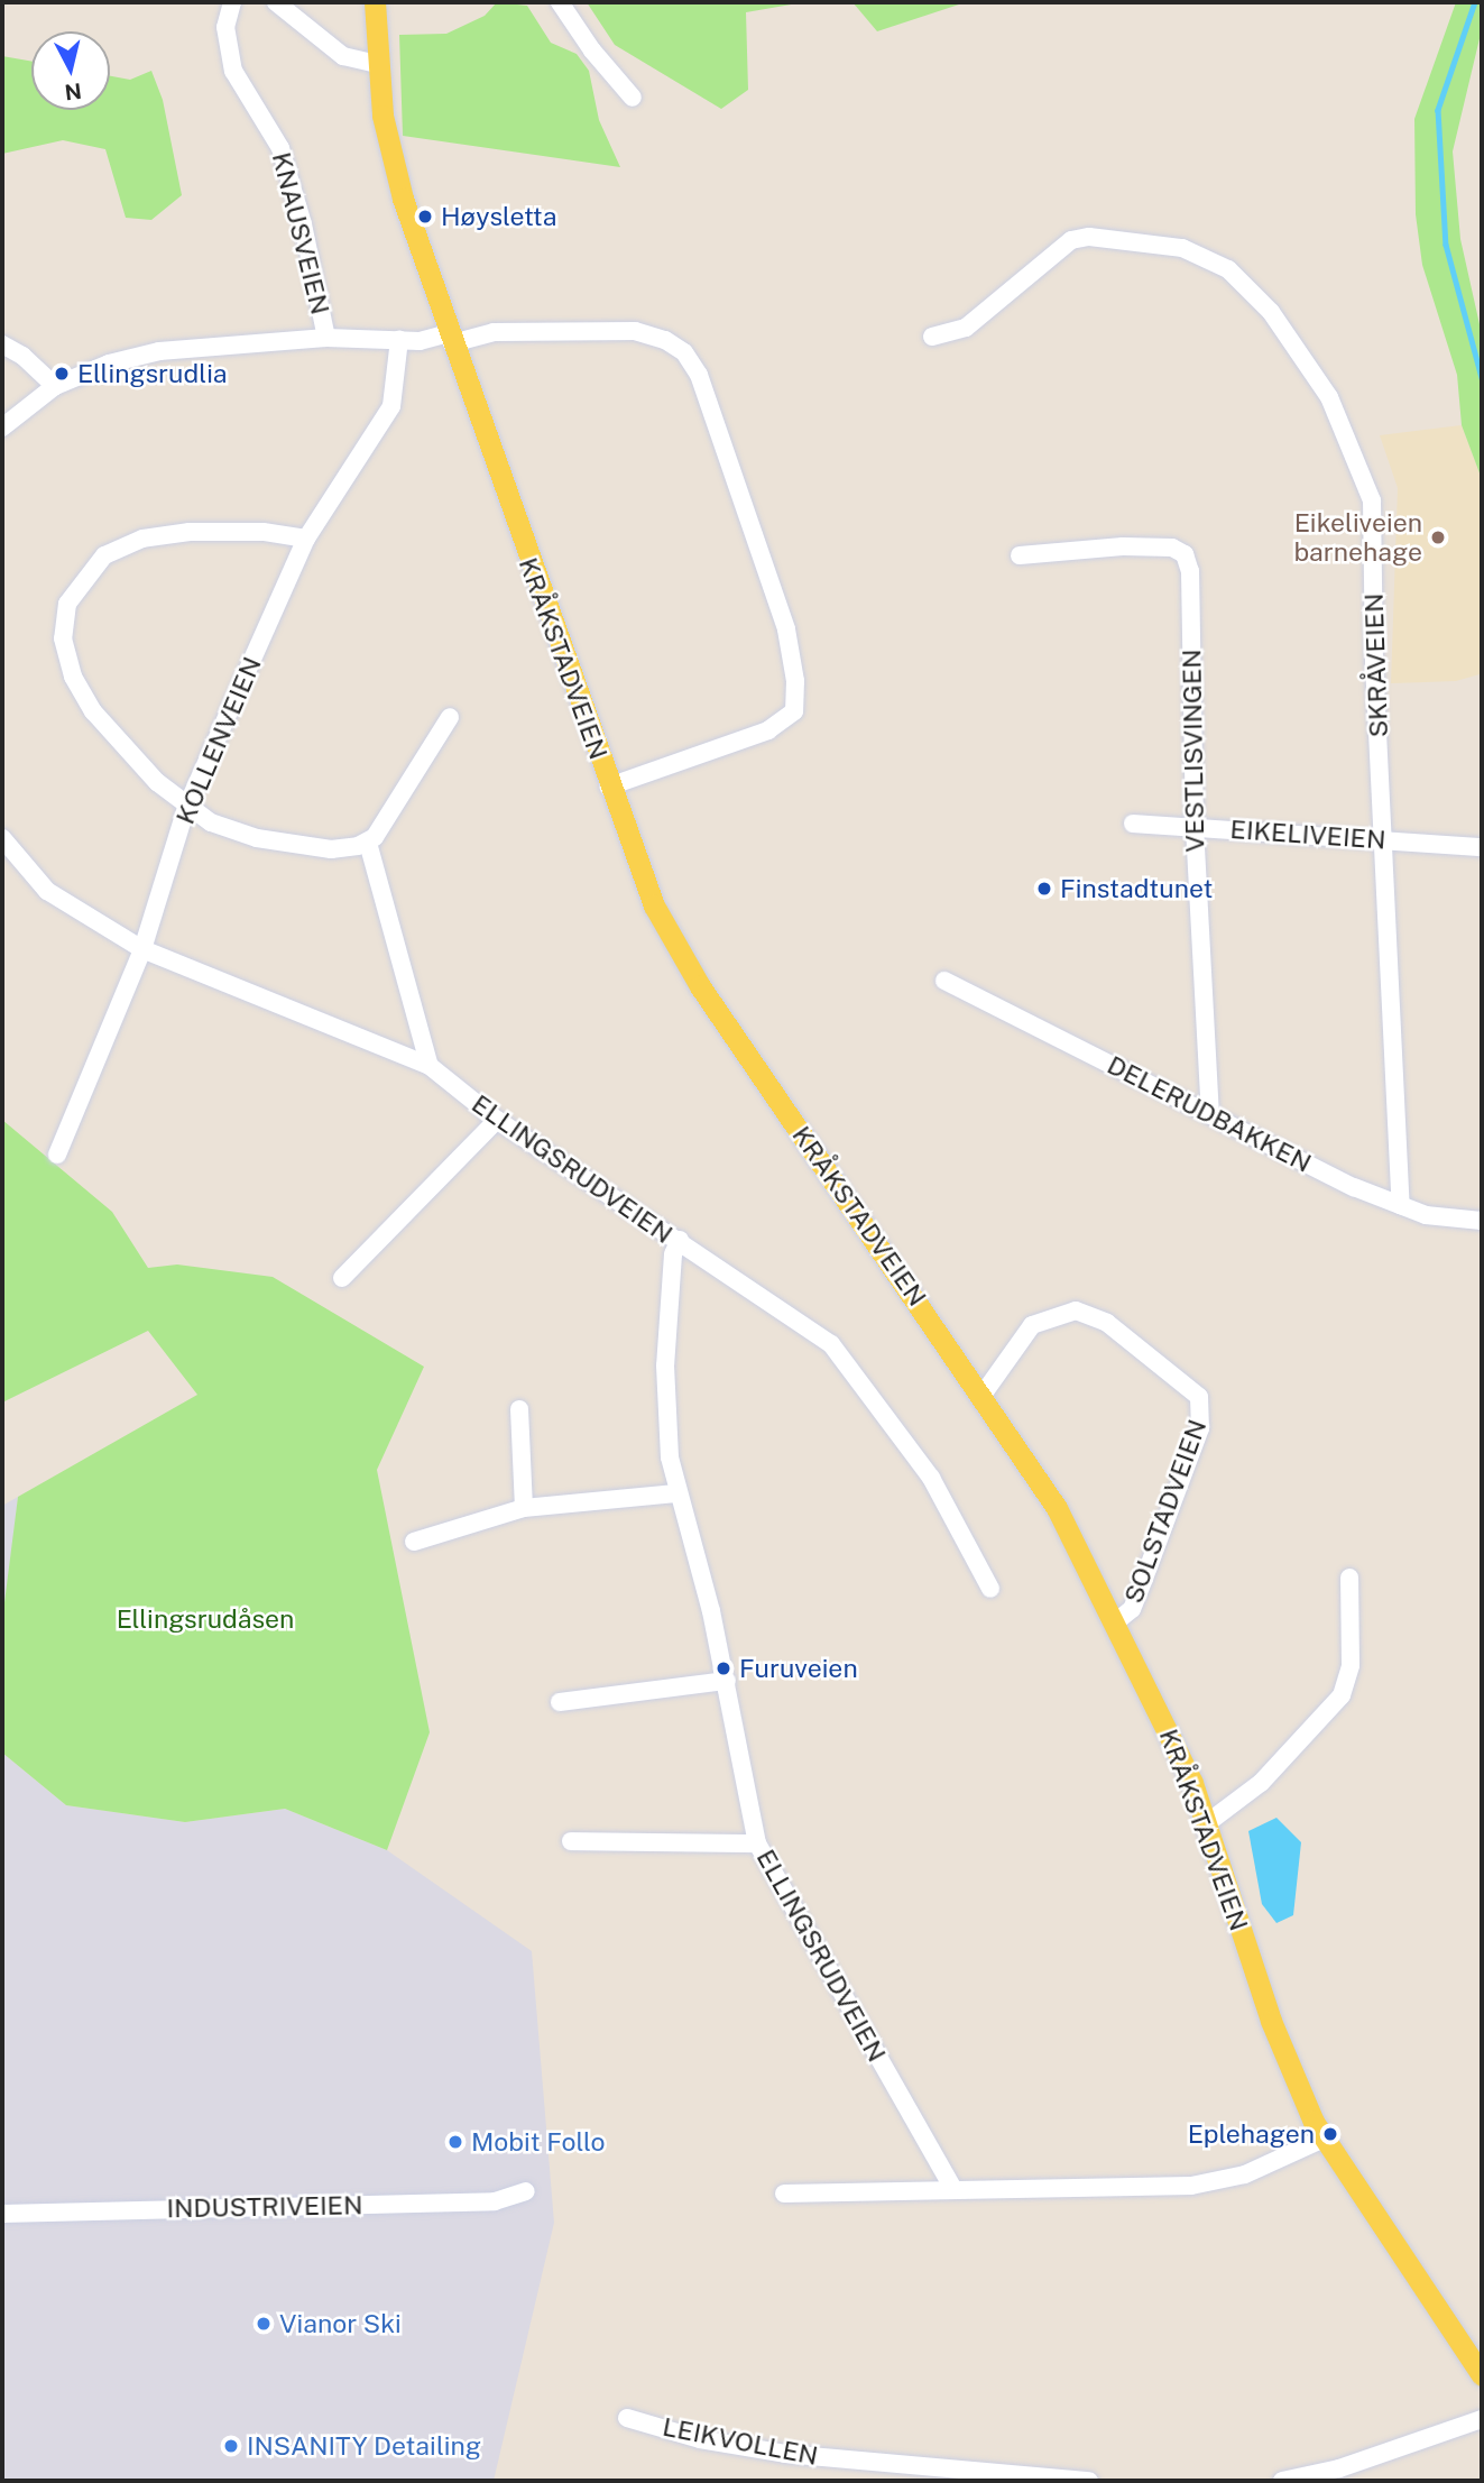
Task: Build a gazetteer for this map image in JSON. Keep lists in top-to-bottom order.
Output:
{
  "streets": {
    "main road": ["KRÅKSTADVEIEN"],
    "street": [
      "KNAUSVEIEN",
      "SKRÅVEIEN",
      "KOLLENVEIEN",
      "VESTLISVINGEN",
      "EIKELIVEIEN",
      "DELERUDBAKKEN",
      "ELLINGSRUDVEIEN",
      "SOLSTADVEIEN",
      "INDUSTRIVEIEN",
      "LEIKVOLLEN"
    ]
  },
  "crossings": [
    ["KRÅKSTADVEIEN", "SOLSTADVEIEN"],
    ["SKRÅVEIEN", "EIKELIVEIEN"],
    ["SKRÅVEIEN", "DELERUDBAKKEN"],
    ["KOLLENVEIEN", "ELLINGSRUDVEIEN"],
    ["VESTLISVINGEN", "EIKELIVEIEN"],
    ["VESTLISVINGEN", "DELERUDBAKKEN"]
  ],
  "parks": ["Ellingsrudåsen"],
  "places": [
    "Høysletta",
    "Ellingsrudlia",
    "Eikeliveien barnehage",
    "Finstadtunet",
    "Furuveien",
    "Eplehagen",
    "Mobit Follo",
    "Vianor Ski",
    "INSANITY Detailing"
  ],
  "north": "bottom"
}
